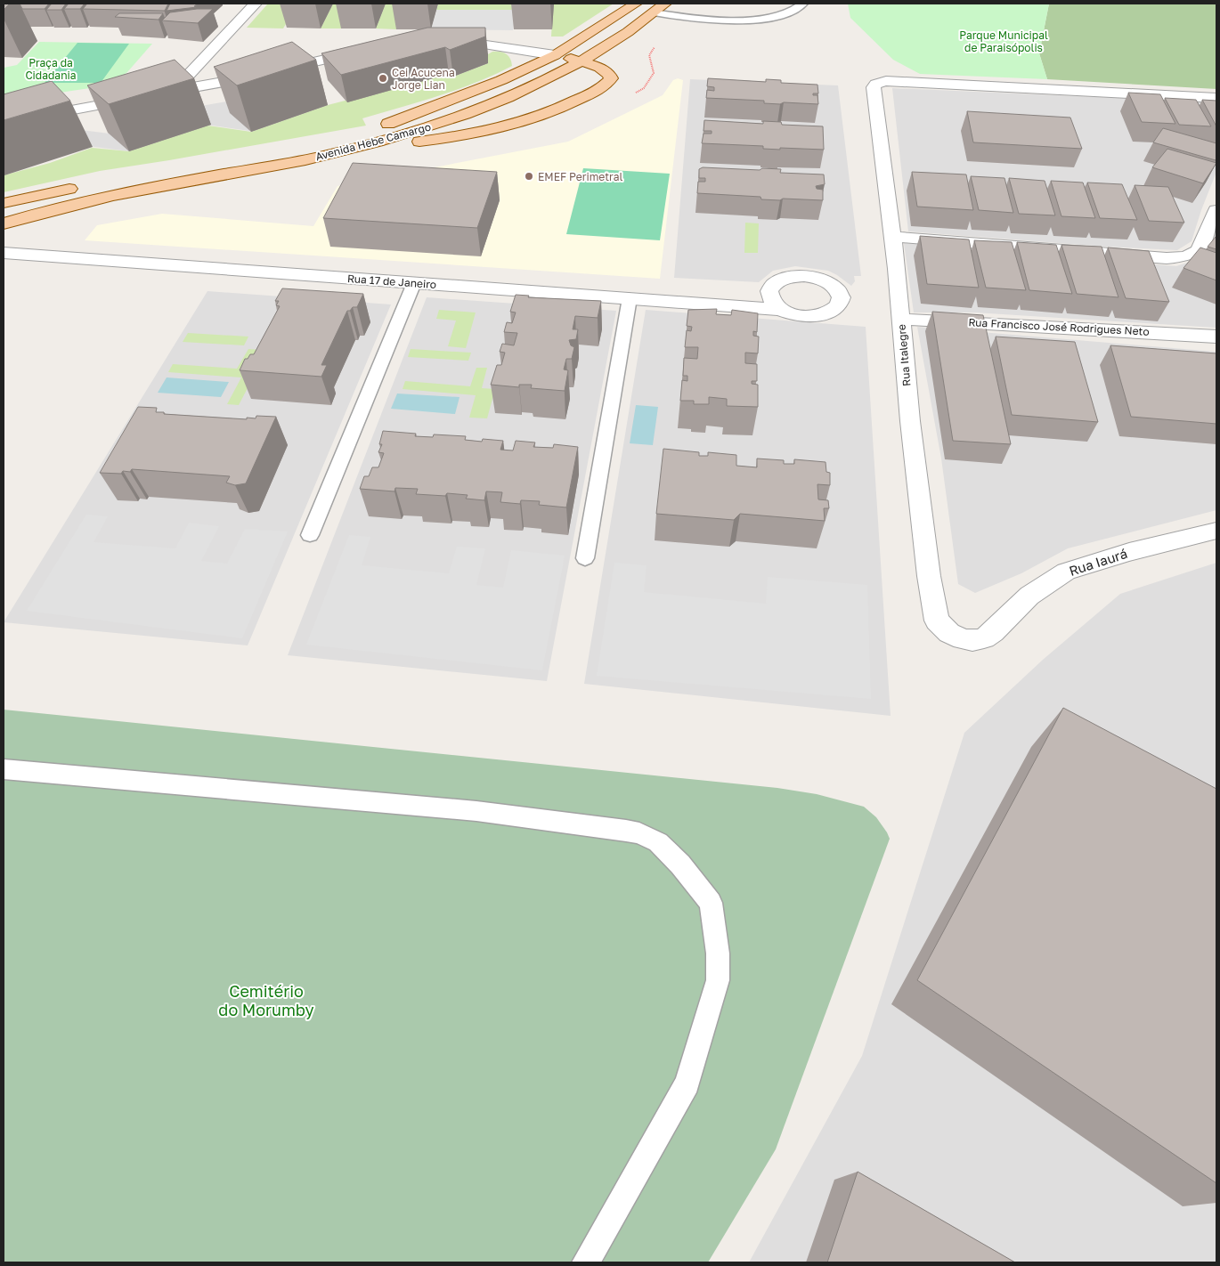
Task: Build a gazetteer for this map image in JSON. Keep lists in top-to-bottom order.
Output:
{
  "streets": {
    "main road": ["Avenida Hebe Camargo"],
    "street": [
      "Rua 17 de Janeiro",
      "Rua Francisco José Rodrigues Neto",
      "Rua Italegre",
      "Rua Iaurá"
    ]
  },
  "crossings": [
    ["Rua Francisco José Rodrigues Neto", "Rua Italegre"],
    ["Rua Italegre", "Rua Iaurá"]
  ],
  "parks": ["Parque Municipal de Paraisópolis", "Praça da Cidadania", "Cemitério do Morumby"],
  "places": ["Cei Acucena Jorge Lian", "EMEF Perimetral"]
}
